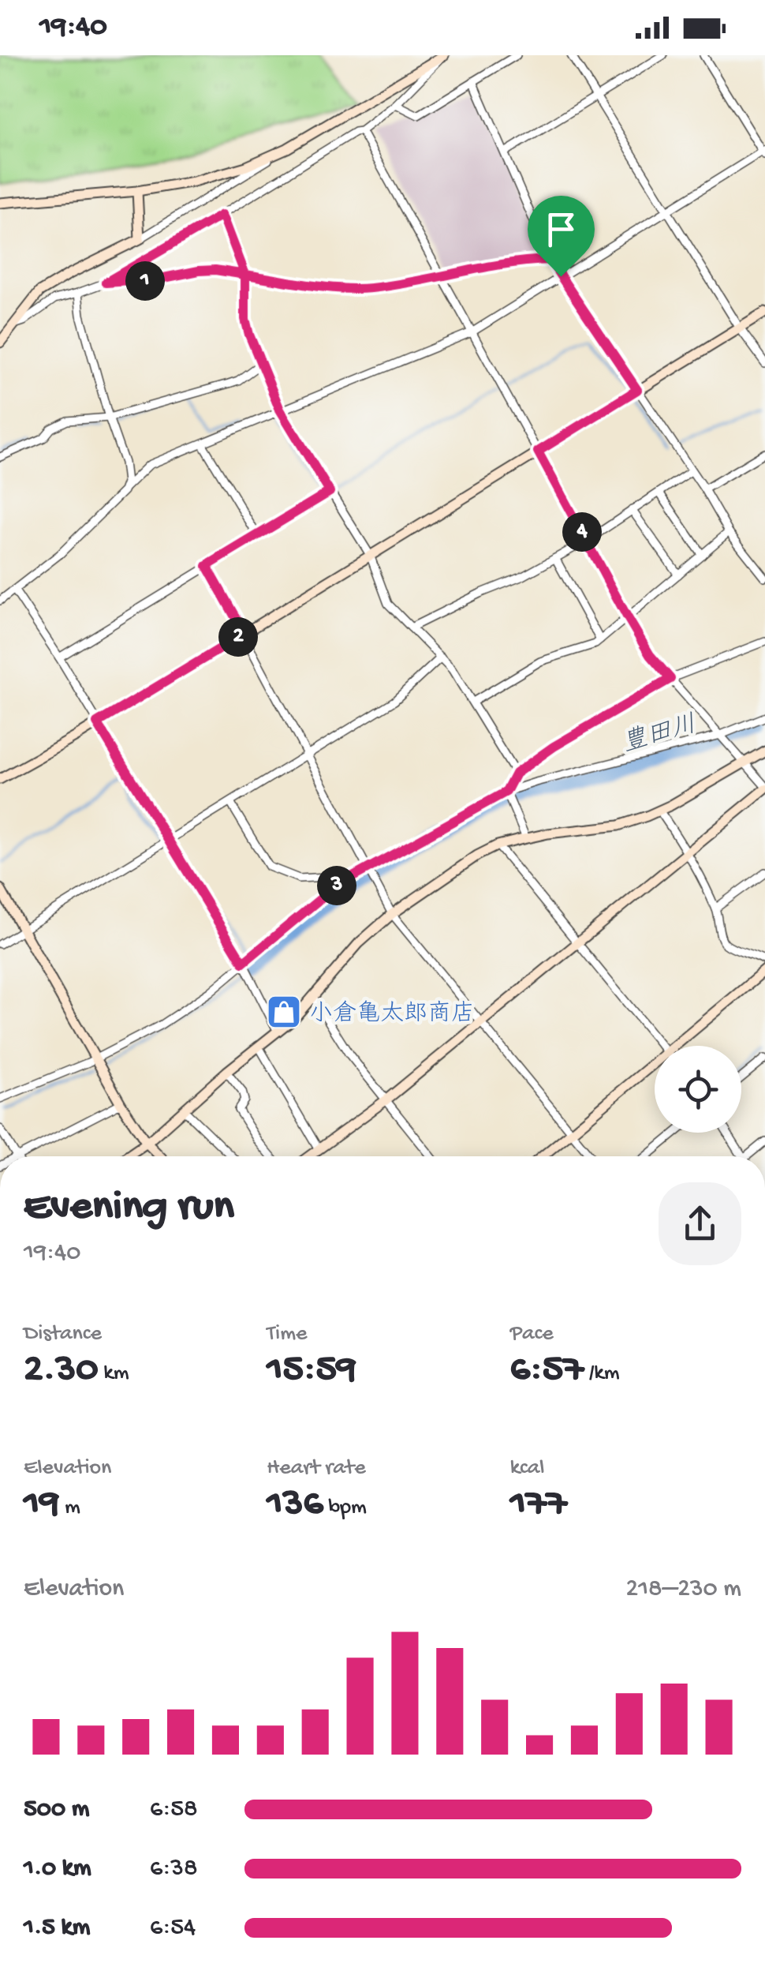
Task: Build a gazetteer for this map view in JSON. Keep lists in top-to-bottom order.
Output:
{
  "water": ["豊田川"],
  "places": {
    "shop": ["小倉亀太郎商店"]
  },
  "page": {
    "status": "19:40",
    "pins": [
      "1",
      "4",
      "2",
      "3"
    ],
    "heading": ["Evening run", "19:40"],
    "stats": [
      ["Distance", "2.30 km"],
      ["Time", "15:59"],
      ["Pace", "6:57 /km"],
      ["Elevation", "19 m"],
      ["Heart rate", "136 bpm"],
      ["kcal", "177"]
    ],
    "chart": ["Elevation", "218–230 m"],
    "list": [
      {
        "name": "500 m",
        "note": "6:58"
      },
      {
        "name": "1.0 km",
        "note": "6:38"
      },
      {
        "name": "1.5 km",
        "note": "6:54"
      }
    ]
  }
}
